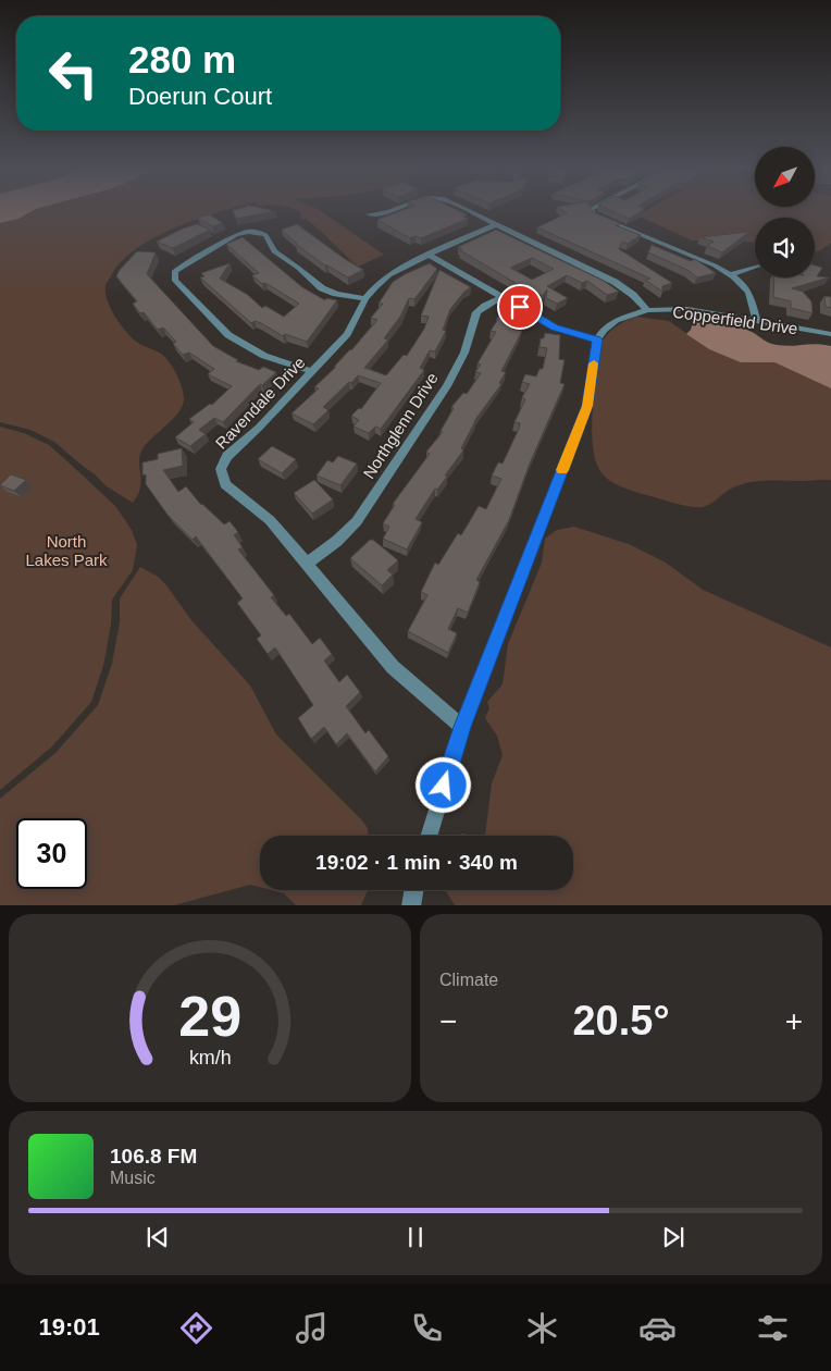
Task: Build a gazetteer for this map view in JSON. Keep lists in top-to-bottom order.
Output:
{
  "streets": {
    "street": ["Copperfield Drive", "Ravendale Drive", "Northglenn Drive"]
  },
  "crossings": [
    ["Ravendale Drive", "Northglenn Drive"]
  ],
  "parks": ["North Lakes Park"],
  "north": "bottom left",
  "page": {
    "turn": ["280 m", "Doerun Court"],
    "limit": "30",
    "trip": "19:02 · 1 min · 340 m",
    "tile": "Climate",
    "heat": ["−", "20.5°", "+"],
    "song": ["106.8 FM", "Music"],
    "tabs": "19:01",
    "gauge": ["29", "km/h"]
  }
}
